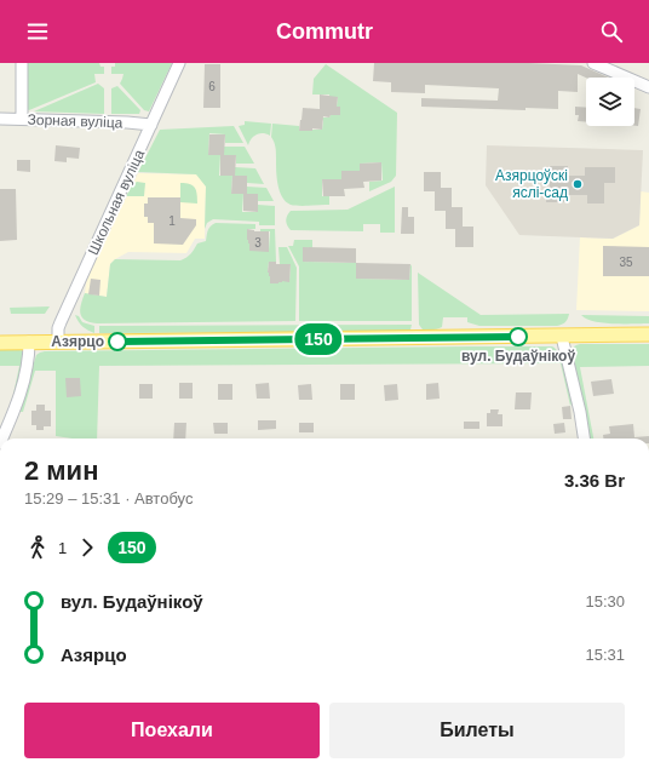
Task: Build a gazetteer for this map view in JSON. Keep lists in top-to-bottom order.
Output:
{
  "streets": {
    "street": ["Зорная вуліца", "Школьная вуліца"]
  },
  "crossings": [
    ["Зорная вуліца", "Школьная вуліца"]
  ],
  "places": ["Азярцоўскі яслі-сад", "вул. Будаўнікоў", "Азярцо"],
  "lines": ["bus line 150"],
  "house_numbers": [
    "6",
    "1",
    "3",
    "35"
  ],
  "page": {
    "header": "Commutr",
    "on_map": "150",
    "heading": ["2 мин", "15:29 – 15:31 · Автобус", "3.36 Br"],
    "legs": ["1", "150"],
    "list": [
      {
        "name": "вул. Будаўнікоў",
        "value": "15:30"
      },
      {
        "name": "Азярцо",
        "value": "15:31"
      }
    ],
    "buttons": ["Поехали", "Билеты"]
  }
}
